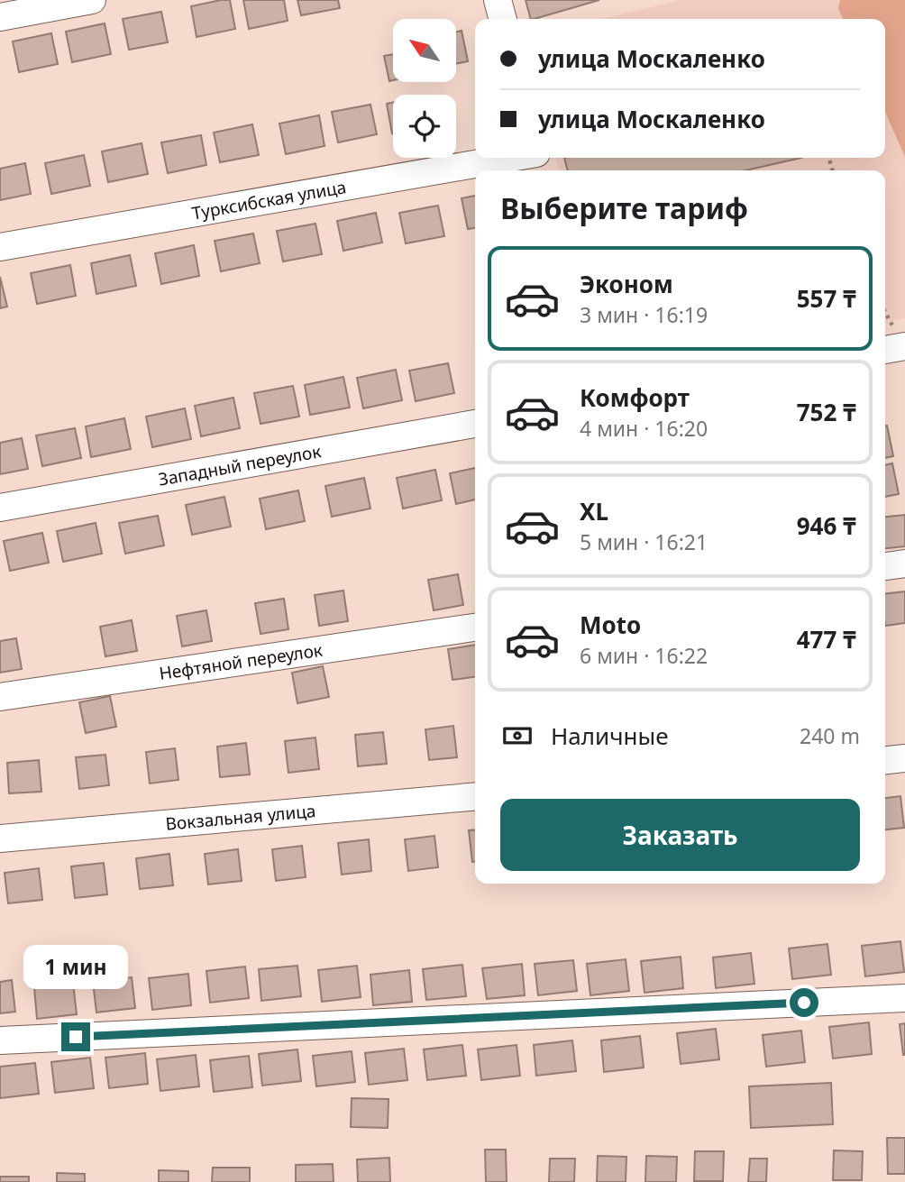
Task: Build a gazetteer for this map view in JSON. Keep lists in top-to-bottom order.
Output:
{
  "streets": {
    "street": [
      "Турксибская улица",
      "Западный переулок",
      "Нефтяной переулок",
      "Вокзальная улица"
    ]
  },
  "north": "top left",
  "page": {
    "banner": ["улица Москаленко", "улица Москаленко"],
    "heading": "Выберите тариф",
    "list": [
      {
        "name": "Эконом",
        "note": "3 мин · 16:19",
        "value": "557 ₸"
      },
      {
        "name": "Комфорт",
        "note": "4 мин · 16:20",
        "value": "752 ₸"
      },
      {
        "name": "XL",
        "note": "5 мин · 16:21",
        "value": "946 ₸"
      },
      {
        "name": "Moto",
        "note": "6 мин · 16:22",
        "value": "477 ₸"
      }
    ],
    "pay": ["Наличные", "240 m"],
    "buttons": "Заказать",
    "bubble": "1 мин"
  }
}
